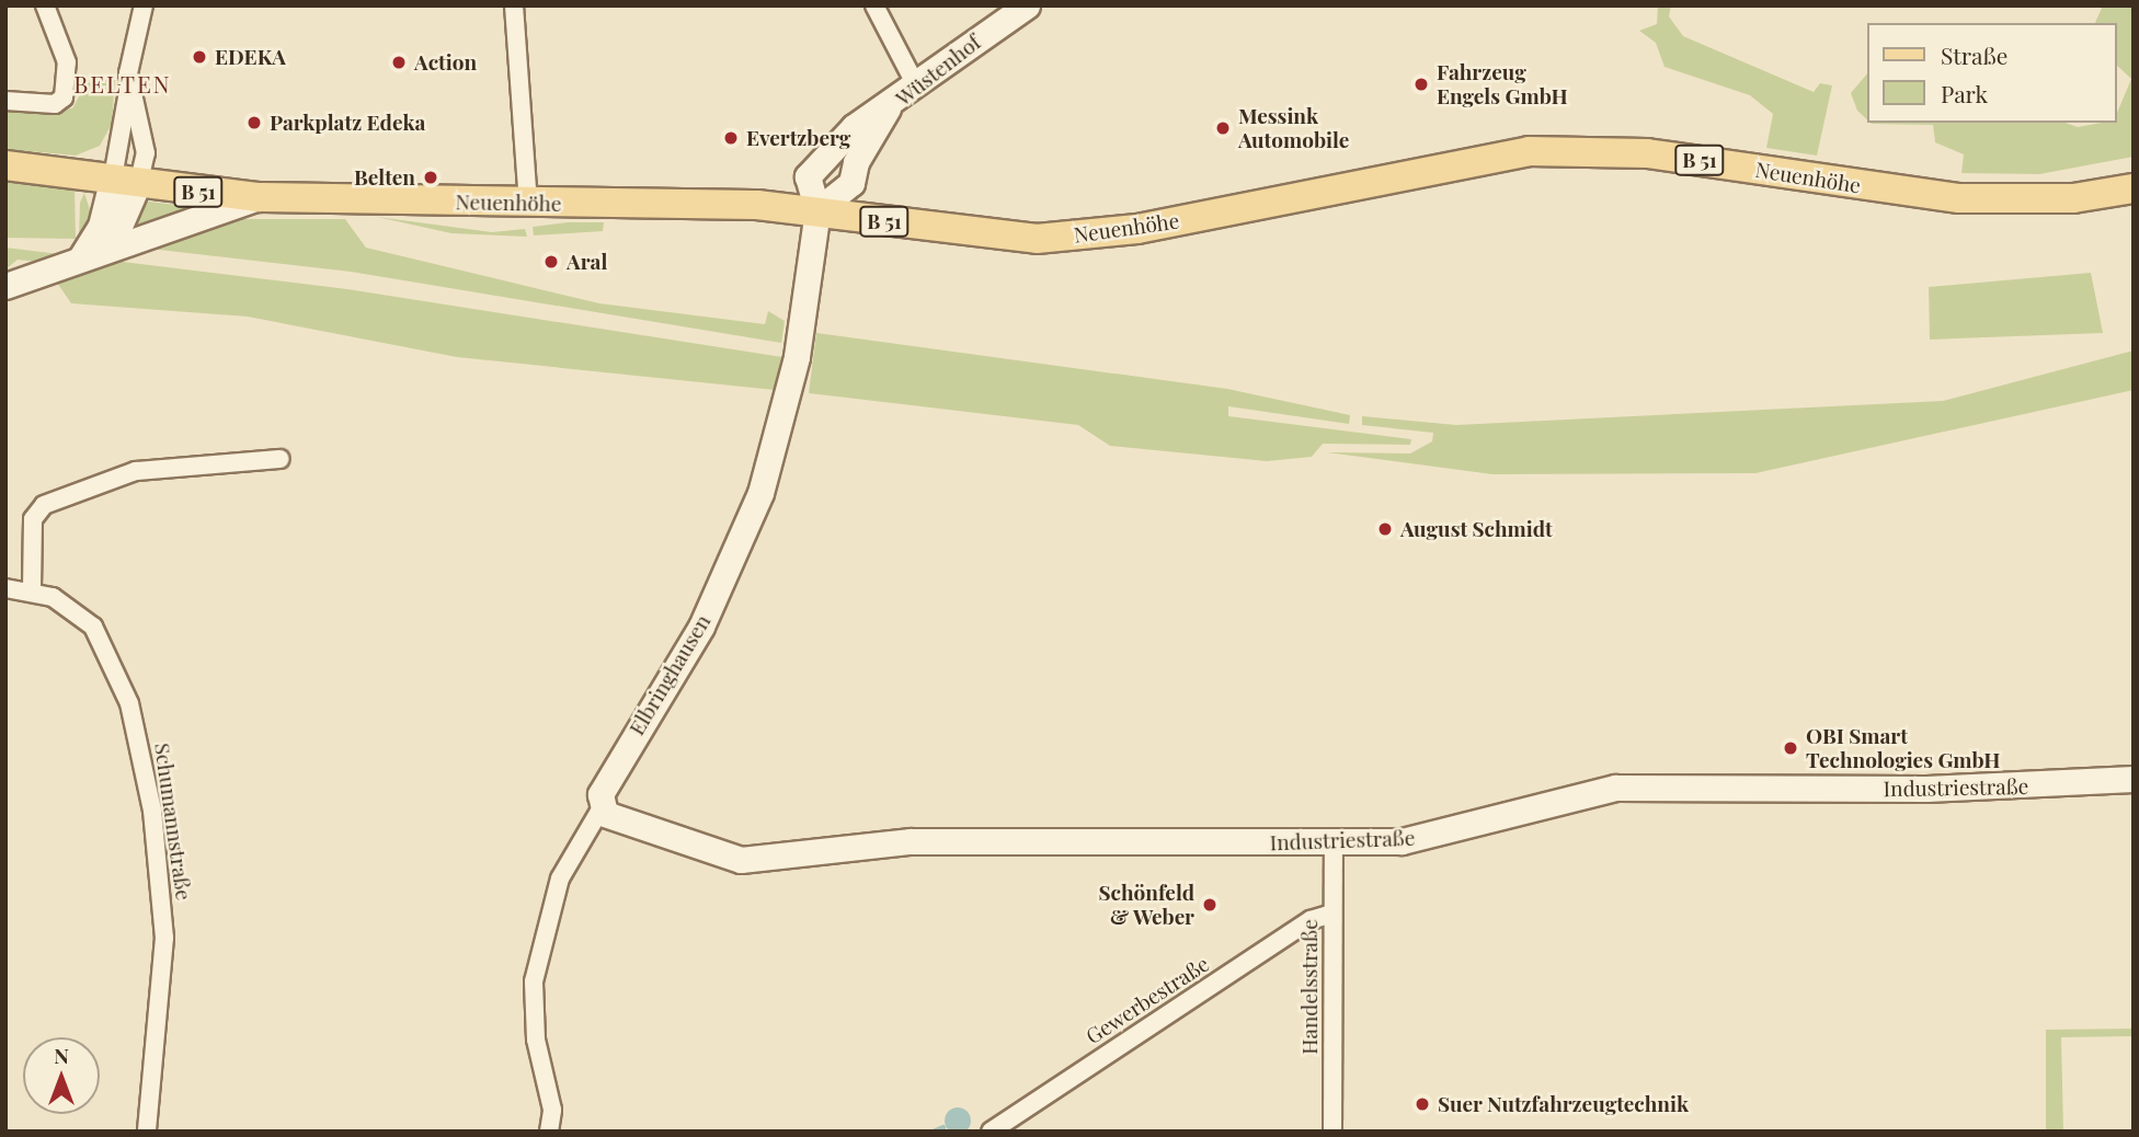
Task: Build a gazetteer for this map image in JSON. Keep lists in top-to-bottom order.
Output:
{
  "streets": {
    "main road": ["B 51", "Neuenhöhe"],
    "street": [
      "Wüstenhof",
      "Elbringhausen",
      "Industriestraße",
      "Schumannstraße",
      "Handelsstraße",
      "Gewerbestraße"
    ]
  },
  "crossings": [
    ["Wüstenhof", "Neuenhöhe"],
    ["Wüstenhof", "Elbringhausen"],
    ["B 51", "Neuenhöhe"],
    ["Neuenhöhe", "Elbringhausen"],
    ["Elbringhausen", "Industriestraße"],
    ["Industriestraße", "Handelsstraße"],
    ["Handelsstraße", "Gewerbestraße"]
  ],
  "districts": ["BELTEN"],
  "places": [
    "EDEKA",
    "Action",
    "Fahrzeug Engels GmbH",
    "Parkplatz Edeka",
    "Messink Automobile",
    "Evertzberg",
    "Belten",
    "Aral",
    "August Schmidt",
    "OBI Smart Technologies GmbH",
    "Schönfeld & Weber",
    "Suer Nutzfahrzeugtechnik"
  ],
  "legend": ["Straße", "Park"],
  "north": "top"
}
